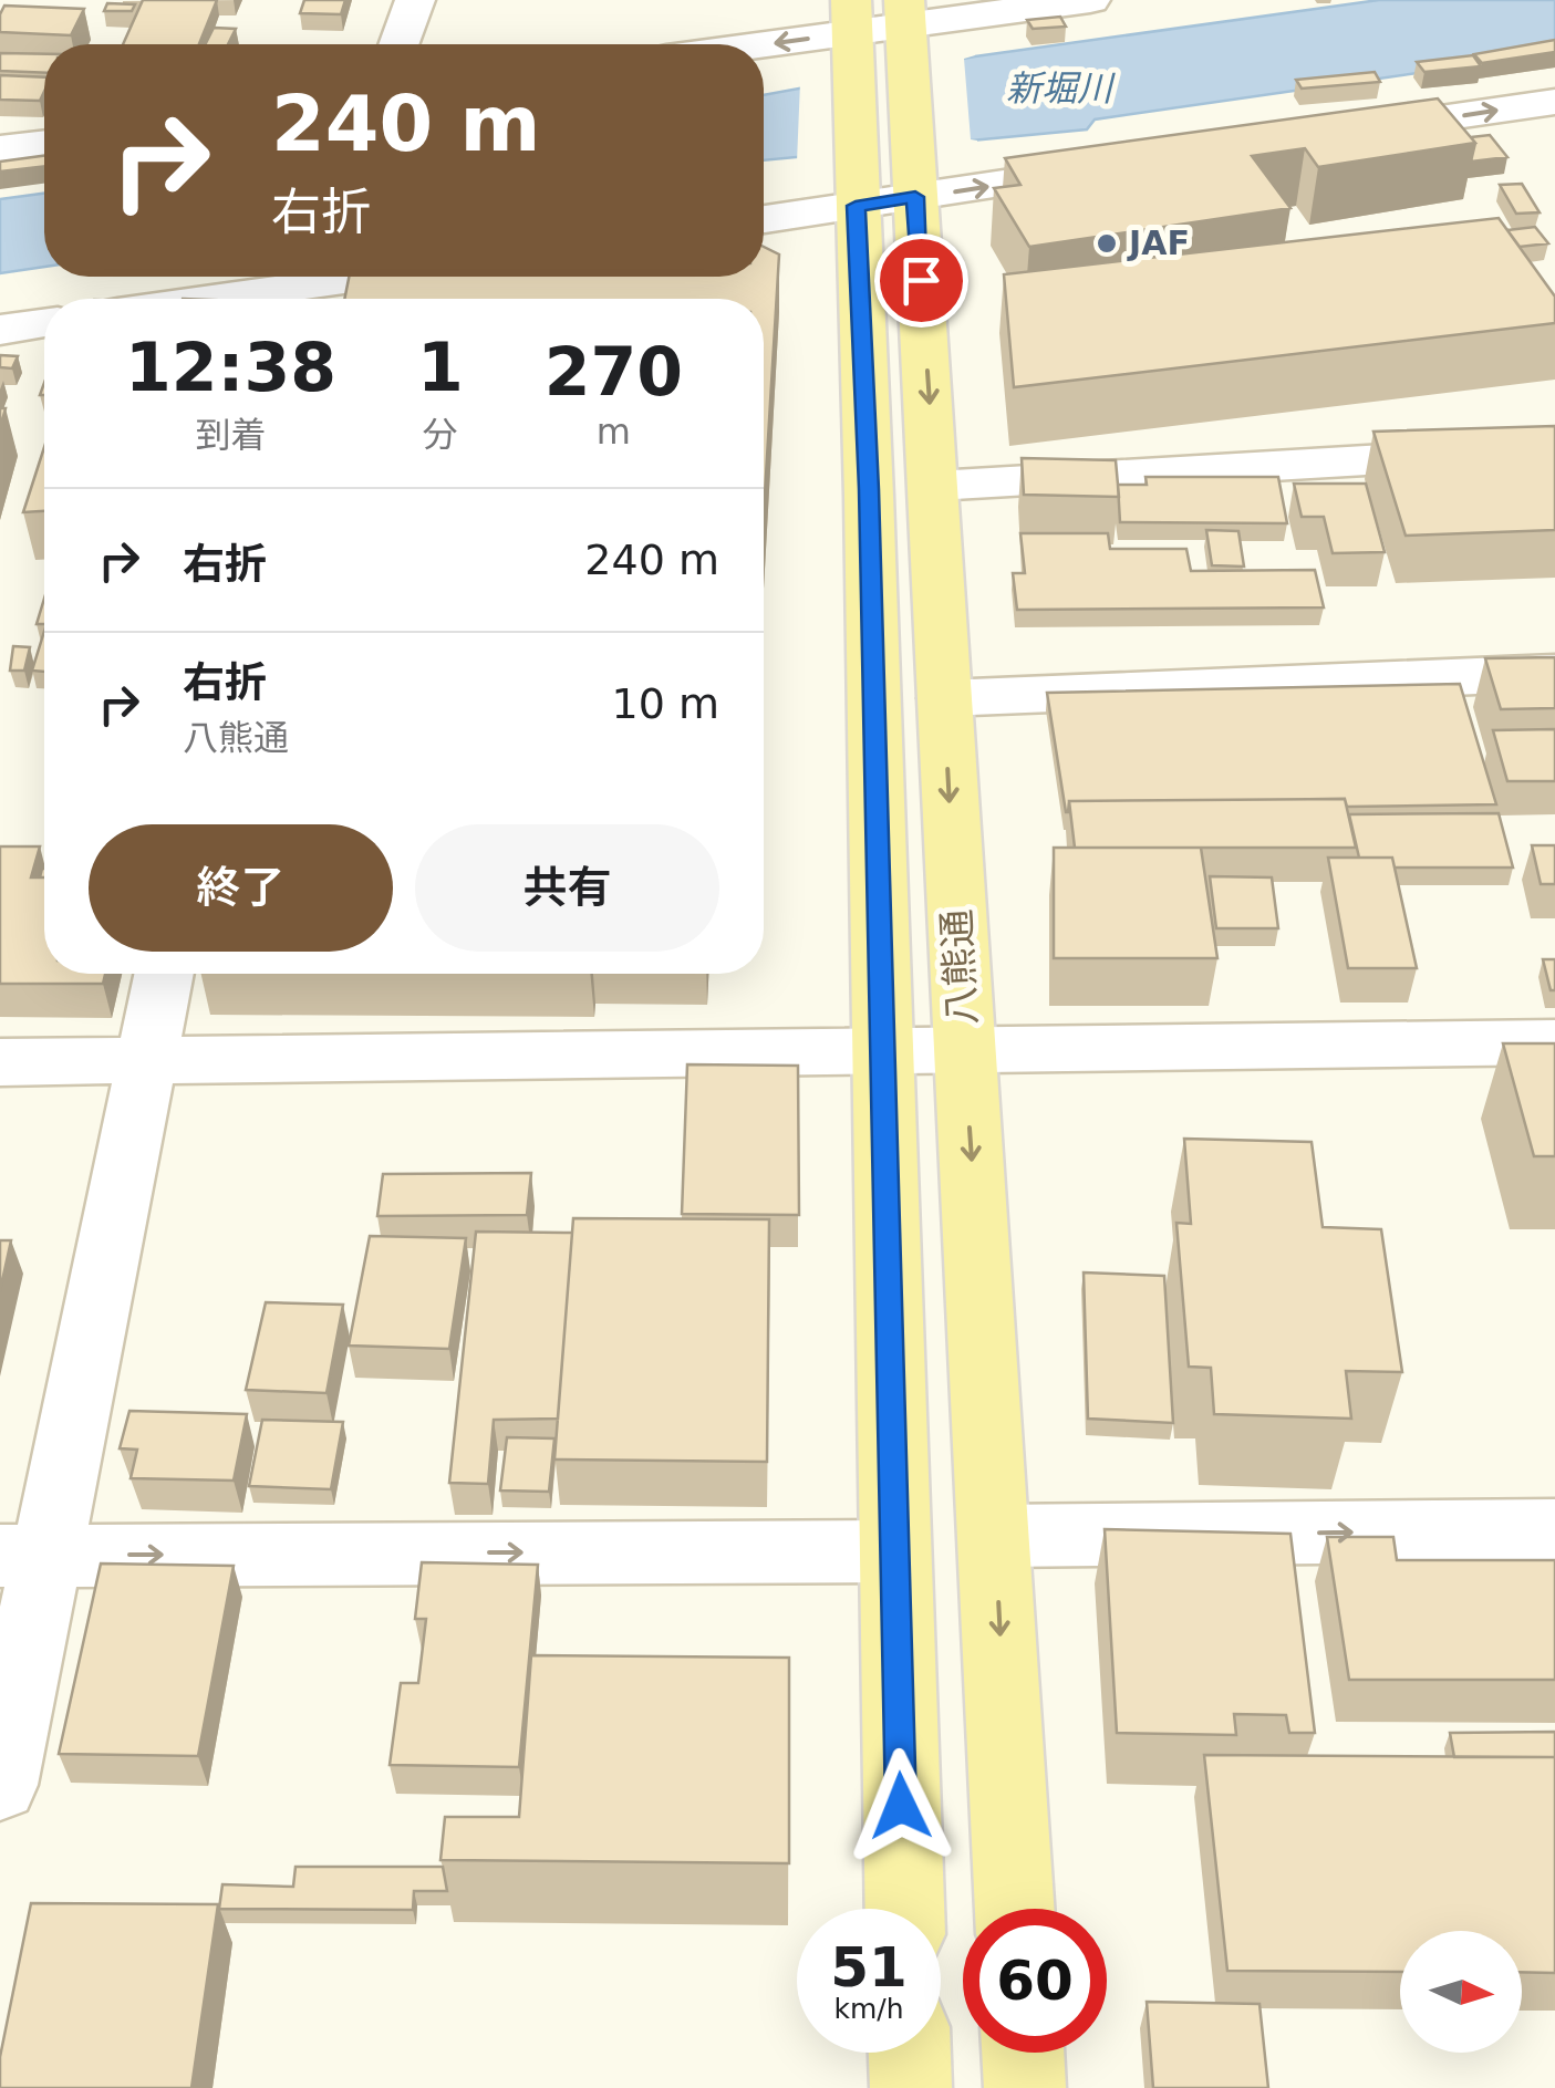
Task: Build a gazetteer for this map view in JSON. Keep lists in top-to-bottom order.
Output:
{
  "streets": {
    "main road": ["八熊通"]
  },
  "water": ["新堀川"],
  "places": ["JAF"],
  "north": "right",
  "page": {
    "turn": ["240 m", "右折"],
    "eta": [
      "12:38",
      "到着",
      "1",
      "分",
      "270",
      "m"
    ],
    "list": [
      {
        "name": "右折",
        "value": "240 m"
      },
      {
        "name": "右折",
        "note": "八熊通",
        "value": "10 m"
      }
    ],
    "buttons": ["終了", "共有"],
    "speed": "51 km/h",
    "limit": "60"
  }
}
